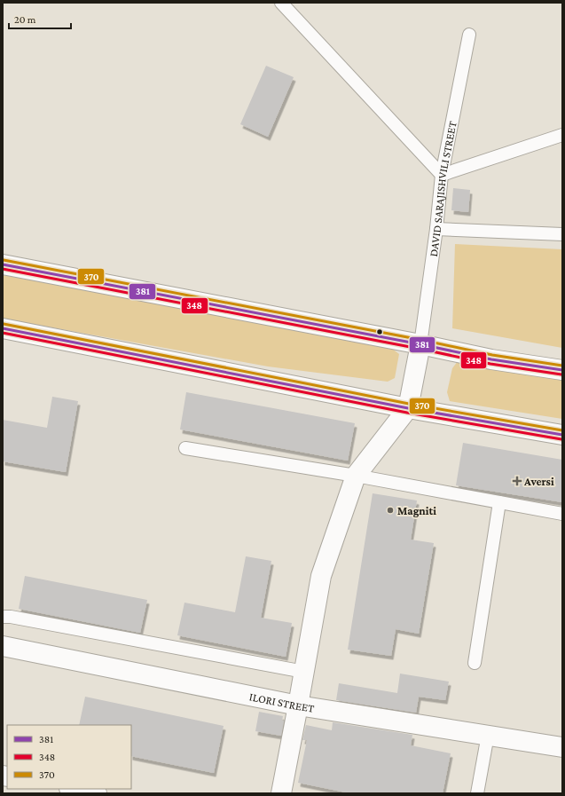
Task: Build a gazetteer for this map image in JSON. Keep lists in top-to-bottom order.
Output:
{
  "streets": {
    "main road": ["ILORI STREET"],
    "lane": ["DAVID SARAJISHVILI STREET"]
  },
  "places": {
    "health": ["Aversi"],
    "other": ["Magniti"]
  },
  "lines": ["transit line 370", "transit line 381", "transit line 348"],
  "legend": ["381", "348", "370"],
  "scale_bar": "20 m"
}
